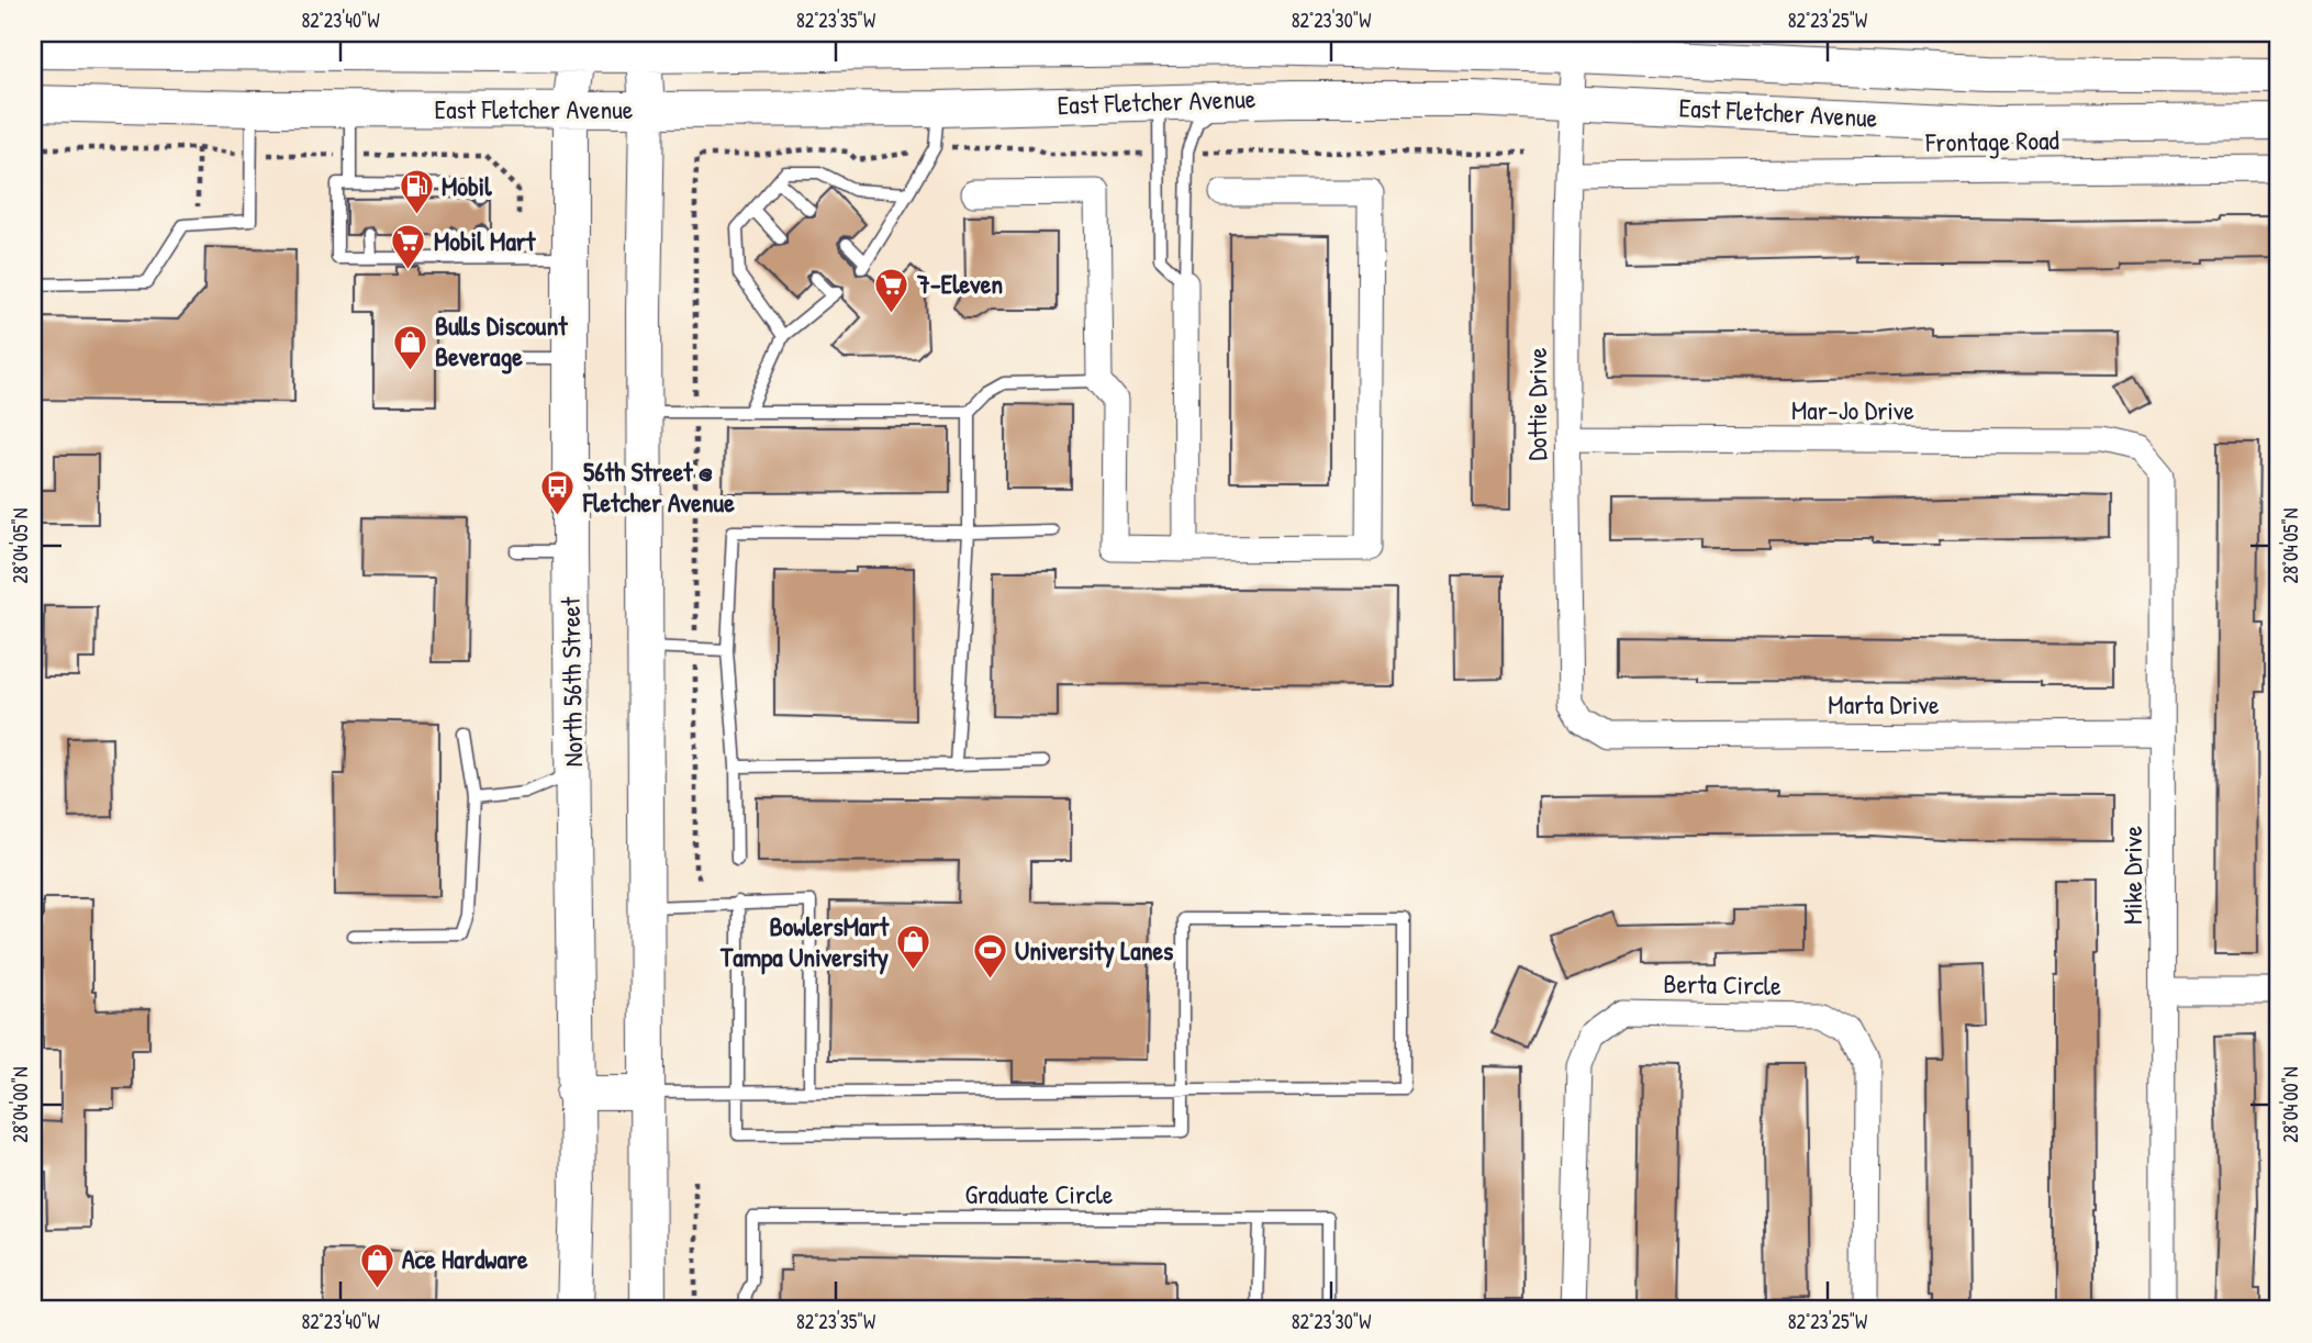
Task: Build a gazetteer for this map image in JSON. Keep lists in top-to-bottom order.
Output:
{
  "streets": {
    "main road": ["East Fletcher Avenue", "North 56th Street"],
    "street": [
      "Frontage Road",
      "Dottie Drive",
      "Mar-Jo Drive",
      "Marta Drive",
      "Mike Drive",
      "Berta Circle"
    ],
    "lane": ["Graduate Circle"]
  },
  "crossings": [
    ["East Fletcher Avenue", "Dottie Drive"],
    ["East Fletcher Avenue", "North 56th Street"],
    ["Frontage Road", "Dottie Drive"],
    ["Dottie Drive", "Mar-Jo Drive"],
    ["Dottie Drive", "Marta Drive"],
    ["Mar-Jo Drive", "Mike Drive"],
    ["Marta Drive", "Mike Drive"]
  ],
  "places": {
    "fuel station": ["Mobil"],
    "supermarket": ["Mobil Mart", "7-Eleven"],
    "shop": ["Bulls Discount Beverage", "BowlersMart Tampa University", "Ace Hardware"],
    "bus stop": ["56th Street @ Fletcher Avenue"],
    "sports": ["University Lanes"]
  },
  "coordinates": [
    "82°23'40\"W",
    "82°23'35\"W",
    "82°23'30\"W",
    "82°23'25\"W",
    "28°04'05\"N",
    "28°04'00\"N"
  ]
}
